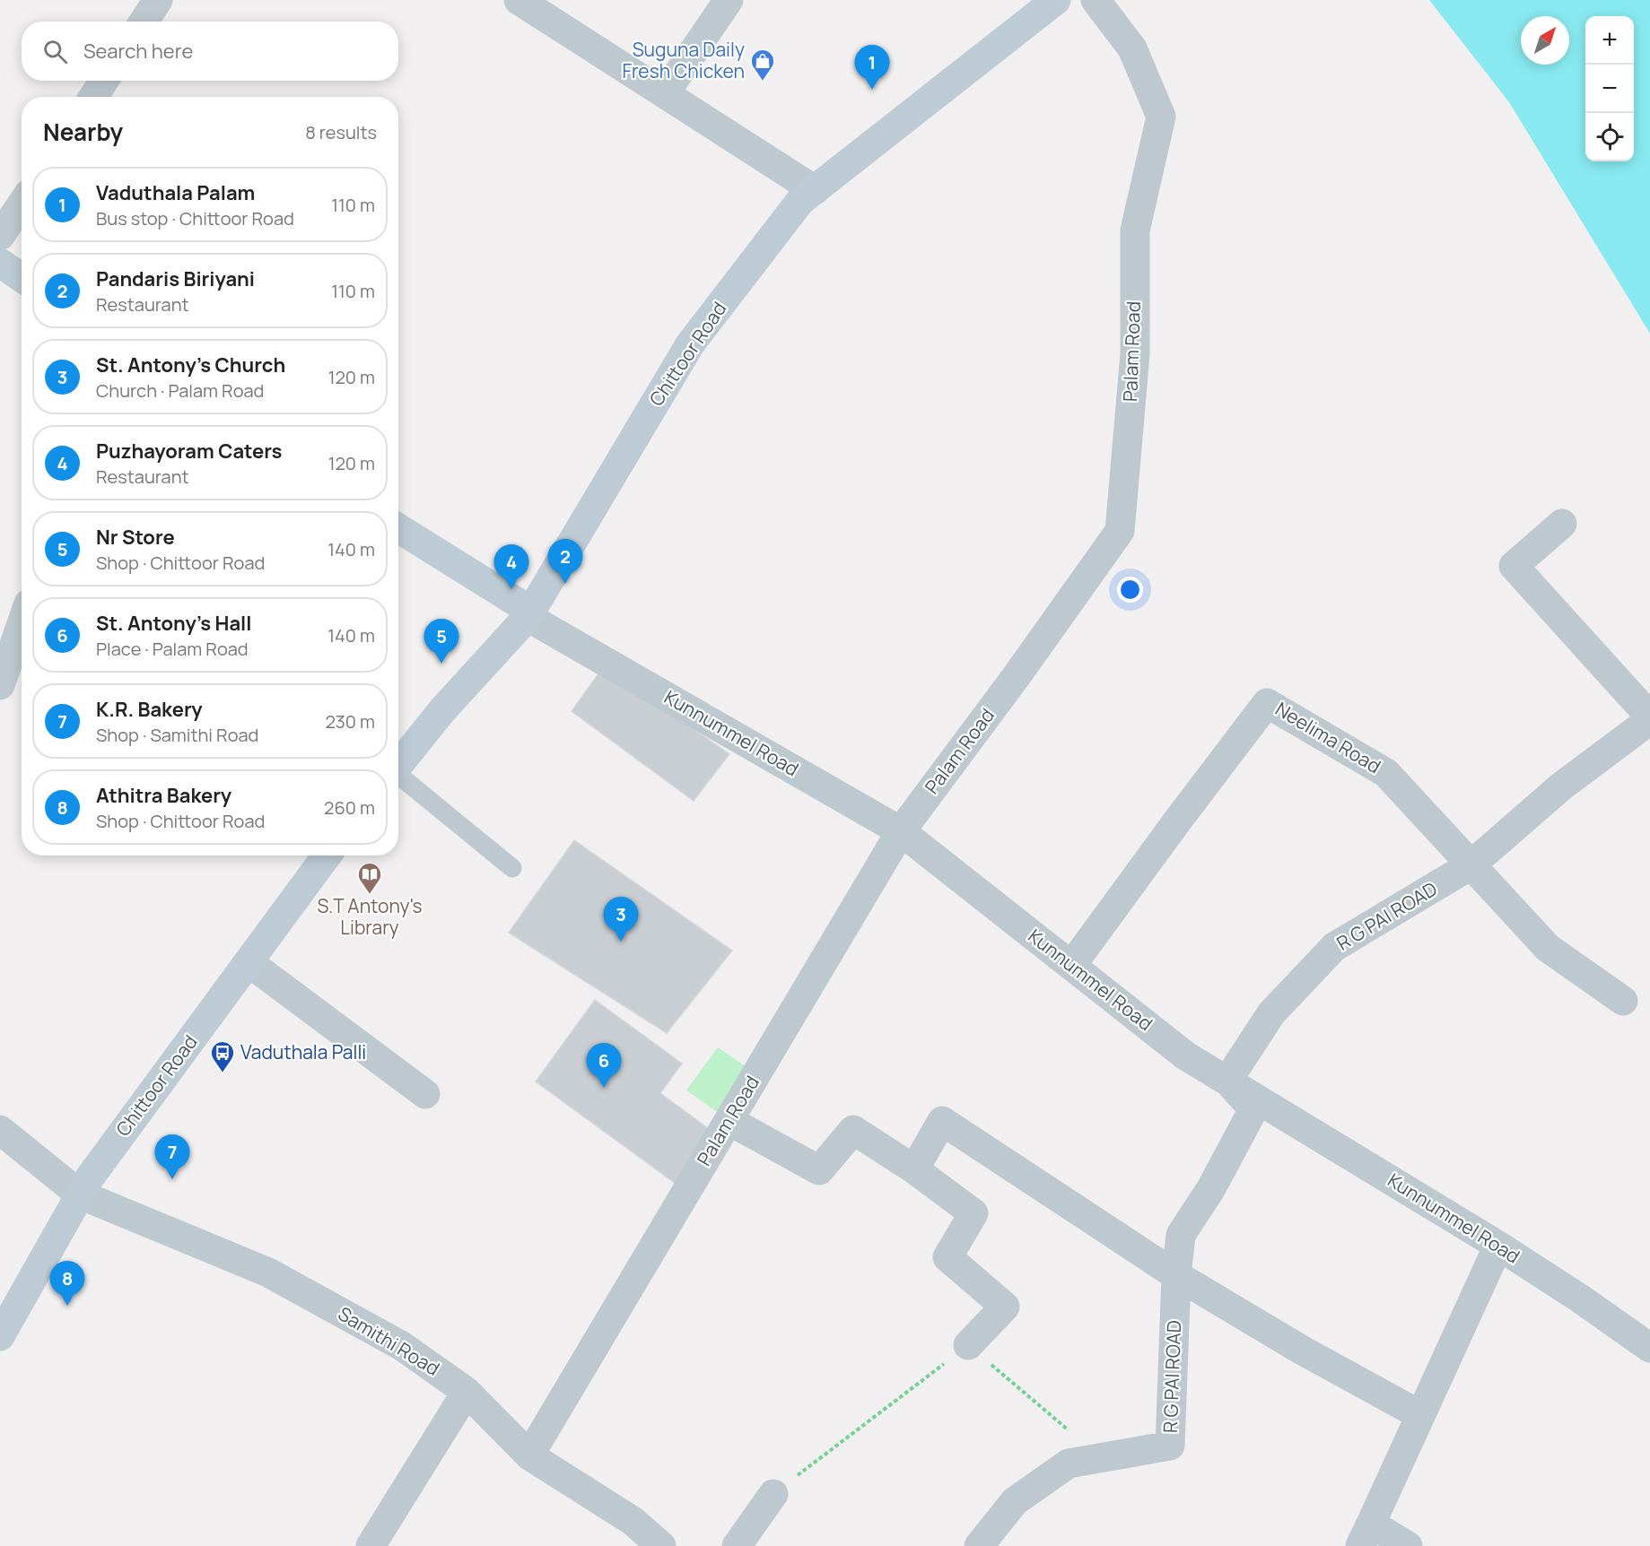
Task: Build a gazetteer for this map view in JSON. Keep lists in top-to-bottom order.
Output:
{
  "streets": {
    "main road": ["Chittoor Road"],
    "street": [
      "Palam Road",
      "Kunnummel Road",
      "Neelima Road",
      "R G PAI ROAD",
      "Samithi Road"
    ]
  },
  "crossings": [
    ["Palam Road", "Kunnummel Road"],
    ["Palam Road", "Samithi Road"],
    ["Chittoor Road", "Kunnummel Road"],
    ["Chittoor Road", "Samithi Road"],
    ["Kunnummel Road", "Neelima Road"],
    ["Kunnummel Road", "R G PAI ROAD"],
    ["Neelima Road", "R G PAI ROAD"]
  ],
  "places": {
    "shop": ["Suguna Daily Fresh Chicken"],
    "library": ["S.T Antony's Library"],
    "bus stop": ["Vaduthala Palli"]
  },
  "north": "top right",
  "page": {
    "map_buttons": ["+", "−"],
    "search": "Search here",
    "pins": [
      "1",
      "2",
      "4",
      "5",
      "3",
      "6",
      "7",
      "8"
    ],
    "heading": ["Nearby", "8 results"],
    "list": [
      {
        "mark": "1",
        "name": "Vaduthala Palam",
        "note": "Bus stop · Chittoor Road",
        "value": "110 m"
      },
      {
        "mark": "2",
        "name": "Pandaris Biriyani",
        "note": "Restaurant",
        "value": "110 m"
      },
      {
        "mark": "3",
        "name": "St. Antony's Church",
        "note": "Church · Palam Road",
        "value": "120 m"
      },
      {
        "mark": "4",
        "name": "Puzhayoram Caters",
        "note": "Restaurant",
        "value": "120 m"
      },
      {
        "mark": "5",
        "name": "Nr Store",
        "note": "Shop · Chittoor Road",
        "value": "140 m"
      },
      {
        "mark": "6",
        "name": "St. Antony's Hall",
        "note": "Place · Palam Road",
        "value": "140 m"
      },
      {
        "mark": "7",
        "name": "K.R. Bakery",
        "note": "Shop · Samithi Road",
        "value": "230 m"
      },
      {
        "mark": "8",
        "name": "Athitra Bakery",
        "note": "Shop · Chittoor Road",
        "value": "260 m"
      }
    ]
  }
}
